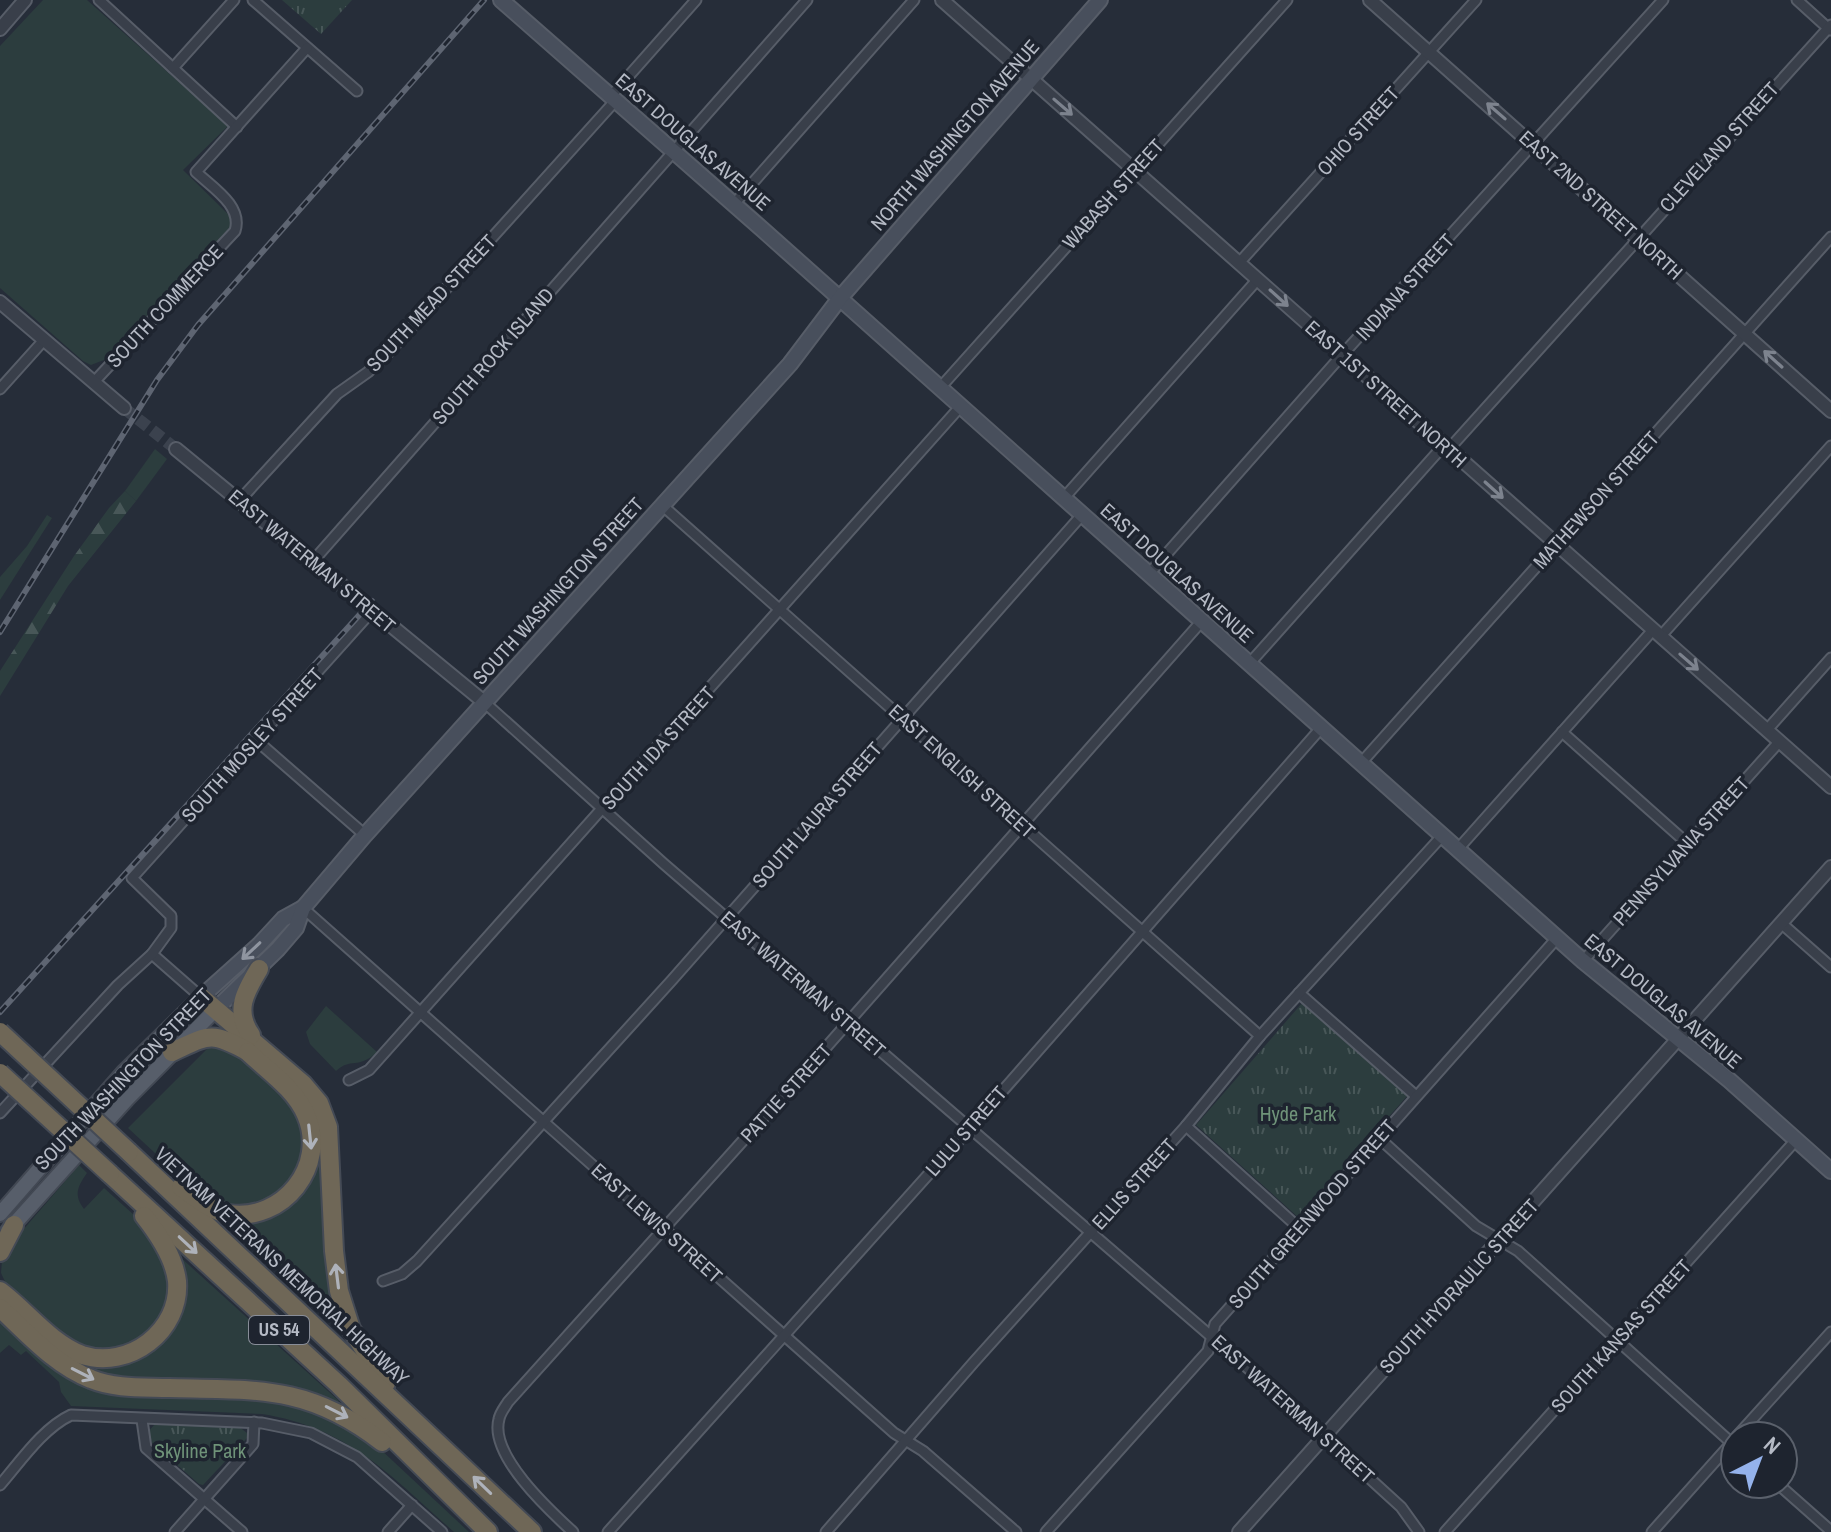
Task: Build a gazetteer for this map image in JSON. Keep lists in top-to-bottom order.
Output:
{
  "streets": {
    "highway": ["VIETNAM VETERANS MEMORIAL HIGHWAY", "US 54"],
    "main road": ["NORTH WASHINGTON AVENUE", "EAST DOUGLAS AVENUE", "SOUTH WASHINGTON STREET"],
    "street": [
      "OHIO STREET",
      "CLEVELAND STREET",
      "WABASH STREET",
      "EAST 2ND STREET NORTH",
      "INDIANA STREET",
      "SOUTH MEAD STREET",
      "SOUTH COMMERCE",
      "SOUTH ROCK ISLAND",
      "EAST 1ST STREET NORTH",
      "MATHEWSON STREET",
      "EAST WATERMAN STREET",
      "SOUTH MOSLEY STREET",
      "SOUTH IDA STREET",
      "EAST ENGLISH STREET",
      "SOUTH LAURA STREET",
      "PENNSYLVANIA STREET",
      "PATTIE STREET",
      "LULU STREET",
      "ELLIS STREET",
      "SOUTH GREENWOOD STREET",
      "EAST LEWIS STREET",
      "SOUTH HYDRAULIC STREET",
      "SOUTH KANSAS STREET"
    ]
  },
  "crossings": [
    ["OHIO STREET", "EAST 2ND STREET NORTH"],
    ["OHIO STREET", "EAST 1ST STREET NORTH"],
    ["NORTH WASHINGTON AVENUE", "EAST DOUGLAS AVENUE"],
    ["NORTH WASHINGTON AVENUE", "EAST 1ST STREET NORTH"],
    ["NORTH WASHINGTON AVENUE", "SOUTH WASHINGTON STREET"],
    ["EAST DOUGLAS AVENUE", "CLEVELAND STREET"],
    ["EAST DOUGLAS AVENUE", "WABASH STREET"],
    ["EAST DOUGLAS AVENUE", "INDIANA STREET"],
    ["EAST DOUGLAS AVENUE", "SOUTH MEAD STREET"],
    ["EAST DOUGLAS AVENUE", "SOUTH ROCK ISLAND"],
    ["EAST DOUGLAS AVENUE", "MATHEWSON STREET"],
    ["EAST DOUGLAS AVENUE", "SOUTH WASHINGTON STREET"],
    ["EAST DOUGLAS AVENUE", "SOUTH IDA STREET"],
    ["EAST DOUGLAS AVENUE", "SOUTH LAURA STREET"],
    ["EAST DOUGLAS AVENUE", "PENNSYLVANIA STREET"],
    ["EAST DOUGLAS AVENUE", "PATTIE STREET"],
    ["EAST DOUGLAS AVENUE", "LULU STREET"],
    ["EAST DOUGLAS AVENUE", "ELLIS STREET"],
    ["EAST DOUGLAS AVENUE", "SOUTH GREENWOOD STREET"],
    ["EAST DOUGLAS AVENUE", "SOUTH HYDRAULIC STREET"],
    ["EAST DOUGLAS AVENUE", "SOUTH KANSAS STREET"],
    ["CLEVELAND STREET", "EAST 2ND STREET NORTH"],
    ["CLEVELAND STREET", "EAST 1ST STREET NORTH"],
    ["WABASH STREET", "EAST 1ST STREET NORTH"],
    ["EAST 2ND STREET NORTH", "INDIANA STREET"],
    ["EAST 2ND STREET NORTH", "MATHEWSON STREET"],
    ["INDIANA STREET", "EAST 1ST STREET NORTH"],
    ["SOUTH MEAD STREET", "EAST WATERMAN STREET"],
    ["SOUTH ROCK ISLAND", "EAST WATERMAN STREET"],
    ["EAST 1ST STREET NORTH", "MATHEWSON STREET"],
    ["EAST 1ST STREET NORTH", "PENNSYLVANIA STREET"],
    ["EAST WATERMAN STREET", "SOUTH WASHINGTON STREET"],
    ["EAST WATERMAN STREET", "SOUTH MOSLEY STREET"],
    ["EAST WATERMAN STREET", "SOUTH IDA STREET"],
    ["EAST WATERMAN STREET", "SOUTH LAURA STREET"],
    ["EAST WATERMAN STREET", "PATTIE STREET"],
    ["EAST WATERMAN STREET", "LULU STREET"],
    ["EAST WATERMAN STREET", "ELLIS STREET"],
    ["EAST WATERMAN STREET", "SOUTH GREENWOOD STREET"],
    ["EAST WATERMAN STREET", "SOUTH HYDRAULIC STREET"],
    ["SOUTH WASHINGTON STREET", "EAST ENGLISH STREET"],
    ["SOUTH WASHINGTON STREET", "EAST LEWIS STREET"],
    ["SOUTH IDA STREET", "EAST ENGLISH STREET"],
    ["SOUTH IDA STREET", "EAST LEWIS STREET"],
    ["EAST ENGLISH STREET", "SOUTH LAURA STREET"],
    ["EAST ENGLISH STREET", "PATTIE STREET"],
    ["EAST ENGLISH STREET", "LULU STREET"],
    ["EAST ENGLISH STREET", "ELLIS STREET"],
    ["SOUTH LAURA STREET", "EAST LEWIS STREET"],
    ["PATTIE STREET", "EAST LEWIS STREET"],
    ["LULU STREET", "EAST LEWIS STREET"],
    ["ELLIS STREET", "EAST LEWIS STREET"]
  ],
  "one_way": ["EAST 2ND STREET NORTH", "EAST 1ST STREET NORTH"],
  "parks": ["Hyde Park", "Skyline Park"],
  "north": "top right"
}
